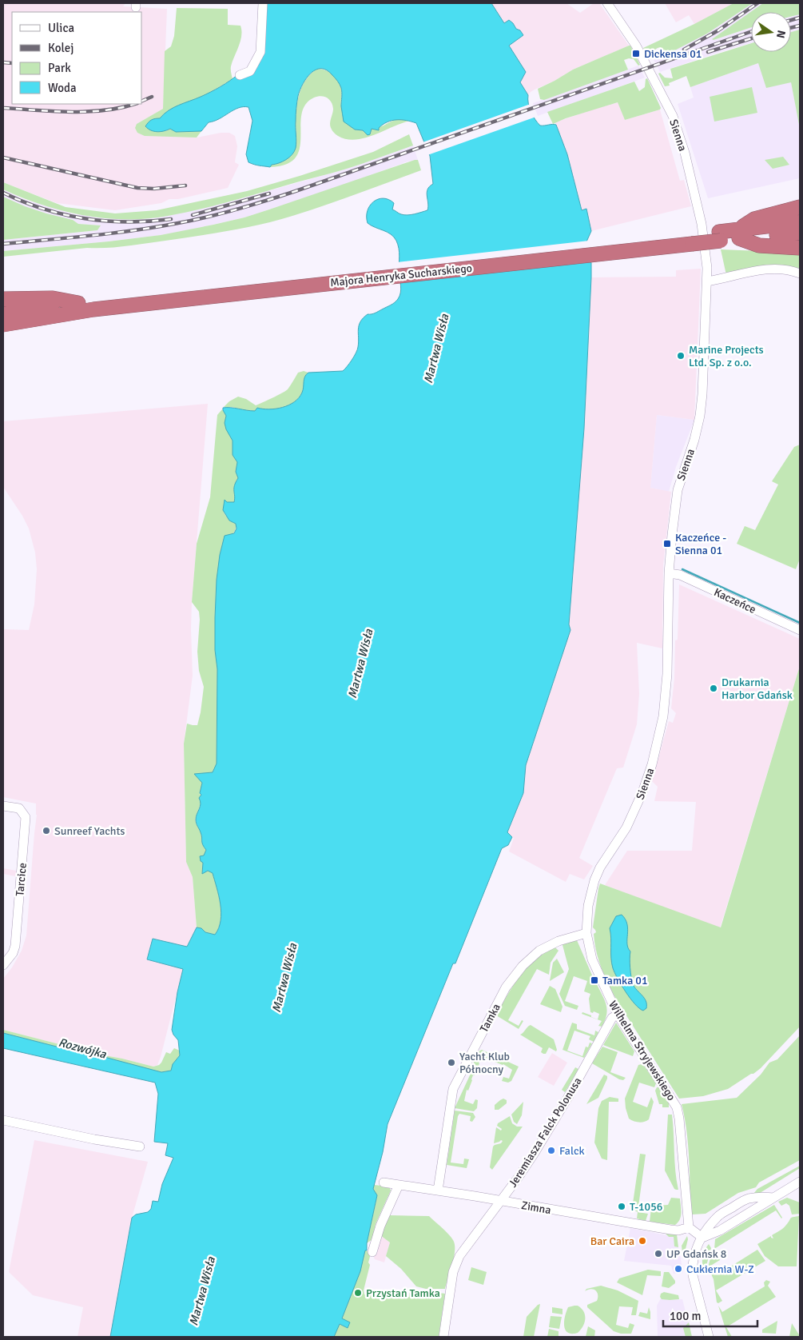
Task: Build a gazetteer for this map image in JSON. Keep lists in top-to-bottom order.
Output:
{
  "streets": {
    "highway": ["Majora Henryka Sucharskiego"],
    "street": [
      "Sienna",
      "Kaczeńce",
      "Tarcice",
      "Tamka",
      "Wilhelma Stryjewskiego",
      "Jeremiasza Falck Polonusa",
      "Zimna"
    ]
  },
  "crossings": [
    ["Sienna", "Kaczeńce"],
    ["Sienna", "Tamka"],
    ["Sienna", "Wilhelma Stryjewskiego"],
    ["Tamka", "Wilhelma Stryjewskiego"],
    ["Tamka", "Zimna"],
    ["Wilhelma Stryjewskiego", "Jeremiasza Falck Polonusa"],
    ["Wilhelma Stryjewskiego", "Zimna"],
    ["Jeremiasza Falck Polonusa", "Zimna"]
  ],
  "water": ["Martwa Wisła", "Rozwójka"],
  "places": {
    "transit": ["Dickensa 01", "Kaczeńce - Sienna 01", "Tamka 01"],
    "other": [
      "Marine Projects Ltd. Sp. z o.o.",
      "Drukarnia Harbor Gdańsk",
      "Sunreef Yachts",
      "Yacht Klub Północny",
      "Falck",
      "T-1056",
      "Bar Caira",
      "UP Gdańsk 8",
      "Cukiernia W-Z",
      "Przystań Tamka"
    ]
  },
  "legend": [
    "Ulica",
    "Kolej",
    "Park",
    "Woda"
  ],
  "scale_bar": "100 m",
  "north": "right"
}
